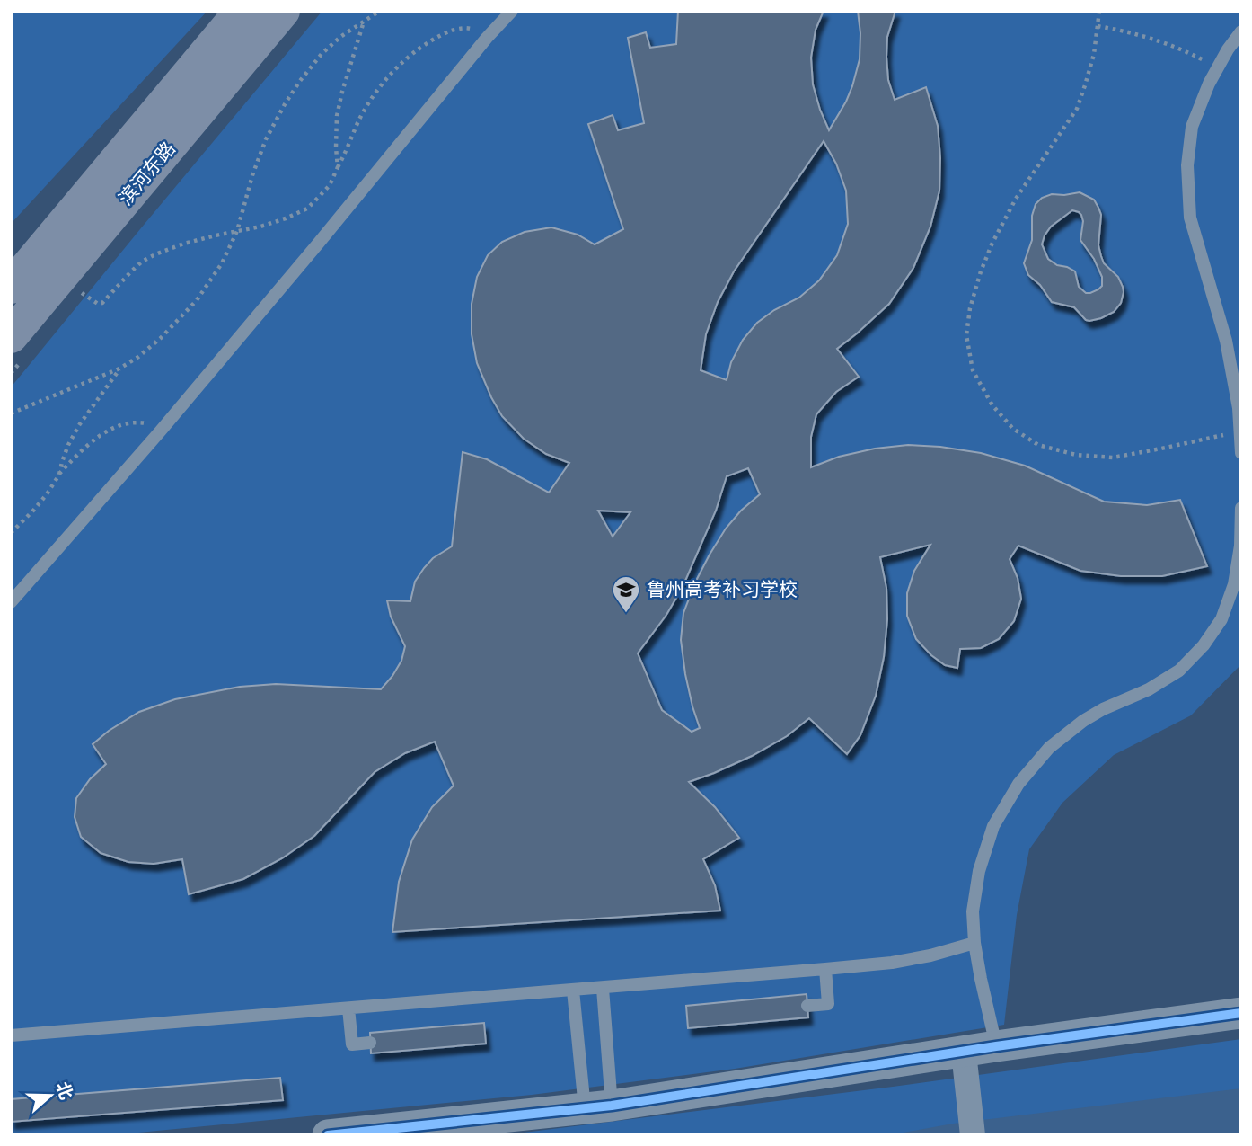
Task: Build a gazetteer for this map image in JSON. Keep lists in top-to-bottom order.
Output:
{
  "streets": {
    "main road": ["滨河东路"]
  },
  "places": {
    "school or university": ["鲁州高考补习学校"]
  },
  "north": "right"
}
